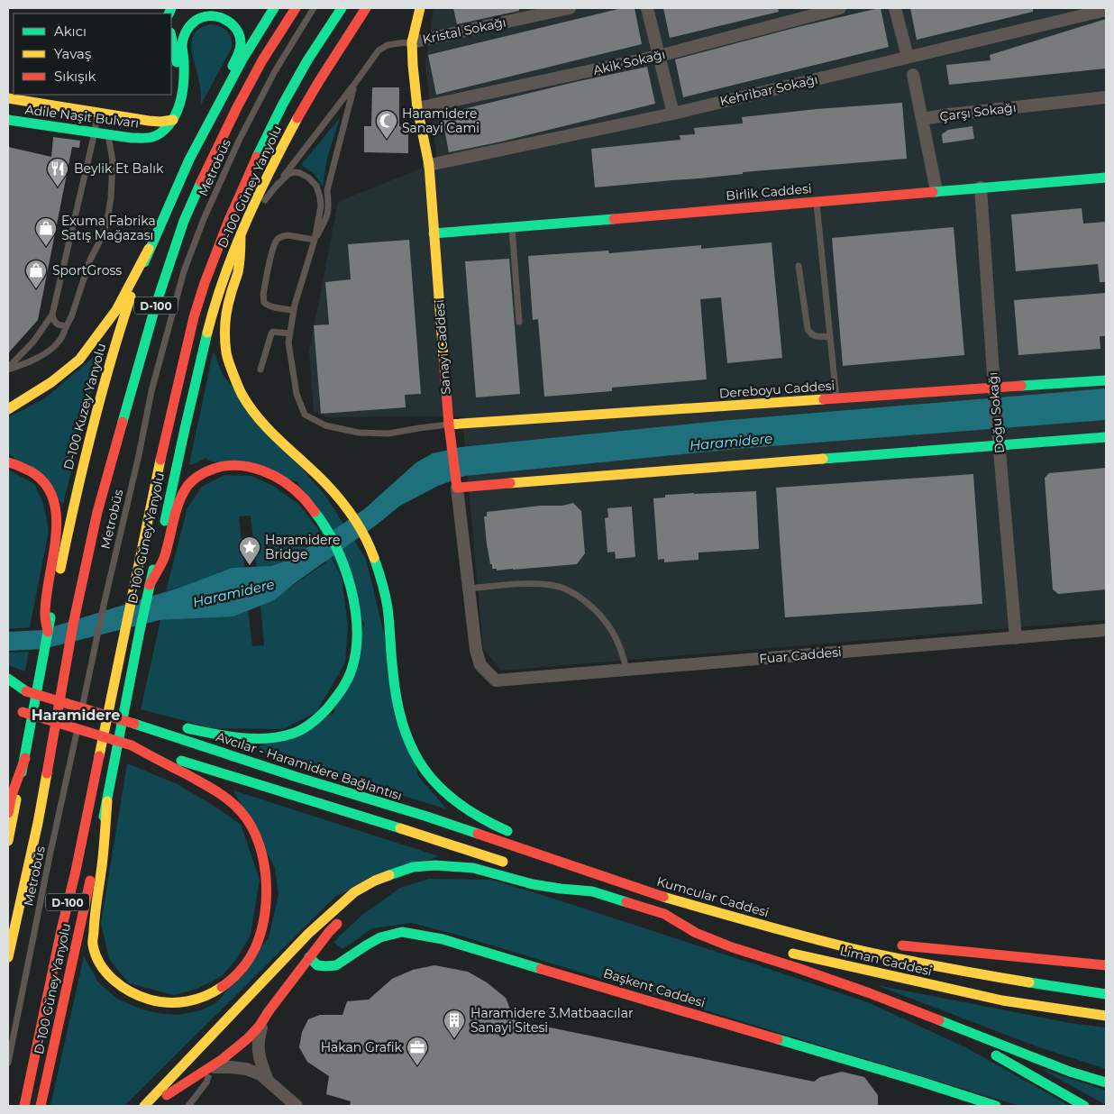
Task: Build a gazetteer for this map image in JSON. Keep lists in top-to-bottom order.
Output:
{
  "streets": {
    "main road": [
      "Adile Naşit Bulvarı",
      "D-100 Güney Yanyolu",
      "Birlik Caddesi",
      "D-100",
      "Sanayi Caddesi",
      "Dereboyu Caddesi",
      "D-100 Kuzey Yanyolu",
      "Avcılar - Haramidere Bağlantısı",
      "Kumcular Caddesi",
      "Liman Caddesi",
      "Başkent Caddesi"
    ],
    "street": [
      "Kristal Sokağı",
      "Akik Sokağı",
      "Kehribar Sokağı",
      "Çarşı Sokağı",
      "Doğu Sokağı",
      "Fuar Caddesi"
    ],
    "lane": ["Metrobüs"]
  },
  "crossings": [
    ["Kristal Sokağı", "Sanayi Caddesi"],
    ["Akik Sokağı", "Sanayi Caddesi"],
    ["Kehribar Sokağı", "Sanayi Caddesi"],
    ["Çarşı Sokağı", "Birlik Caddesi"],
    ["Adile Naşit Bulvarı", "D-100 Kuzey Yanyolu"],
    ["Birlik Caddesi", "Sanayi Caddesi"],
    ["Birlik Caddesi", "Doğu Sokağı"],
    ["Sanayi Caddesi", "Dereboyu Caddesi"],
    ["Sanayi Caddesi", "Fuar Caddesi"],
    ["Dereboyu Caddesi", "Doğu Sokağı"],
    ["Doğu Sokağı", "Fuar Caddesi"],
    ["Avcılar - Haramidere Bağlantısı", "Kumcular Caddesi"],
    ["Kumcular Caddesi", "Liman Caddesi"]
  ],
  "districts": ["Haramidere"],
  "water": ["Haramidere"],
  "places": {
    "mosque": ["Haramidere Sanayi Cami"],
    "restaurant": ["Beylik Et Balık"],
    "shop": ["Exuma Fabrika Satış Mağazası", "SportGross"],
    "place": ["Haramidere Bridge"],
    "building": ["Haramidere 3.Matbaacılar Sanayi Sitesi"],
    "office": ["Hakan Grafik"]
  },
  "legend": ["Akıcı", "Yavaş", "Sıkışık"]
}
